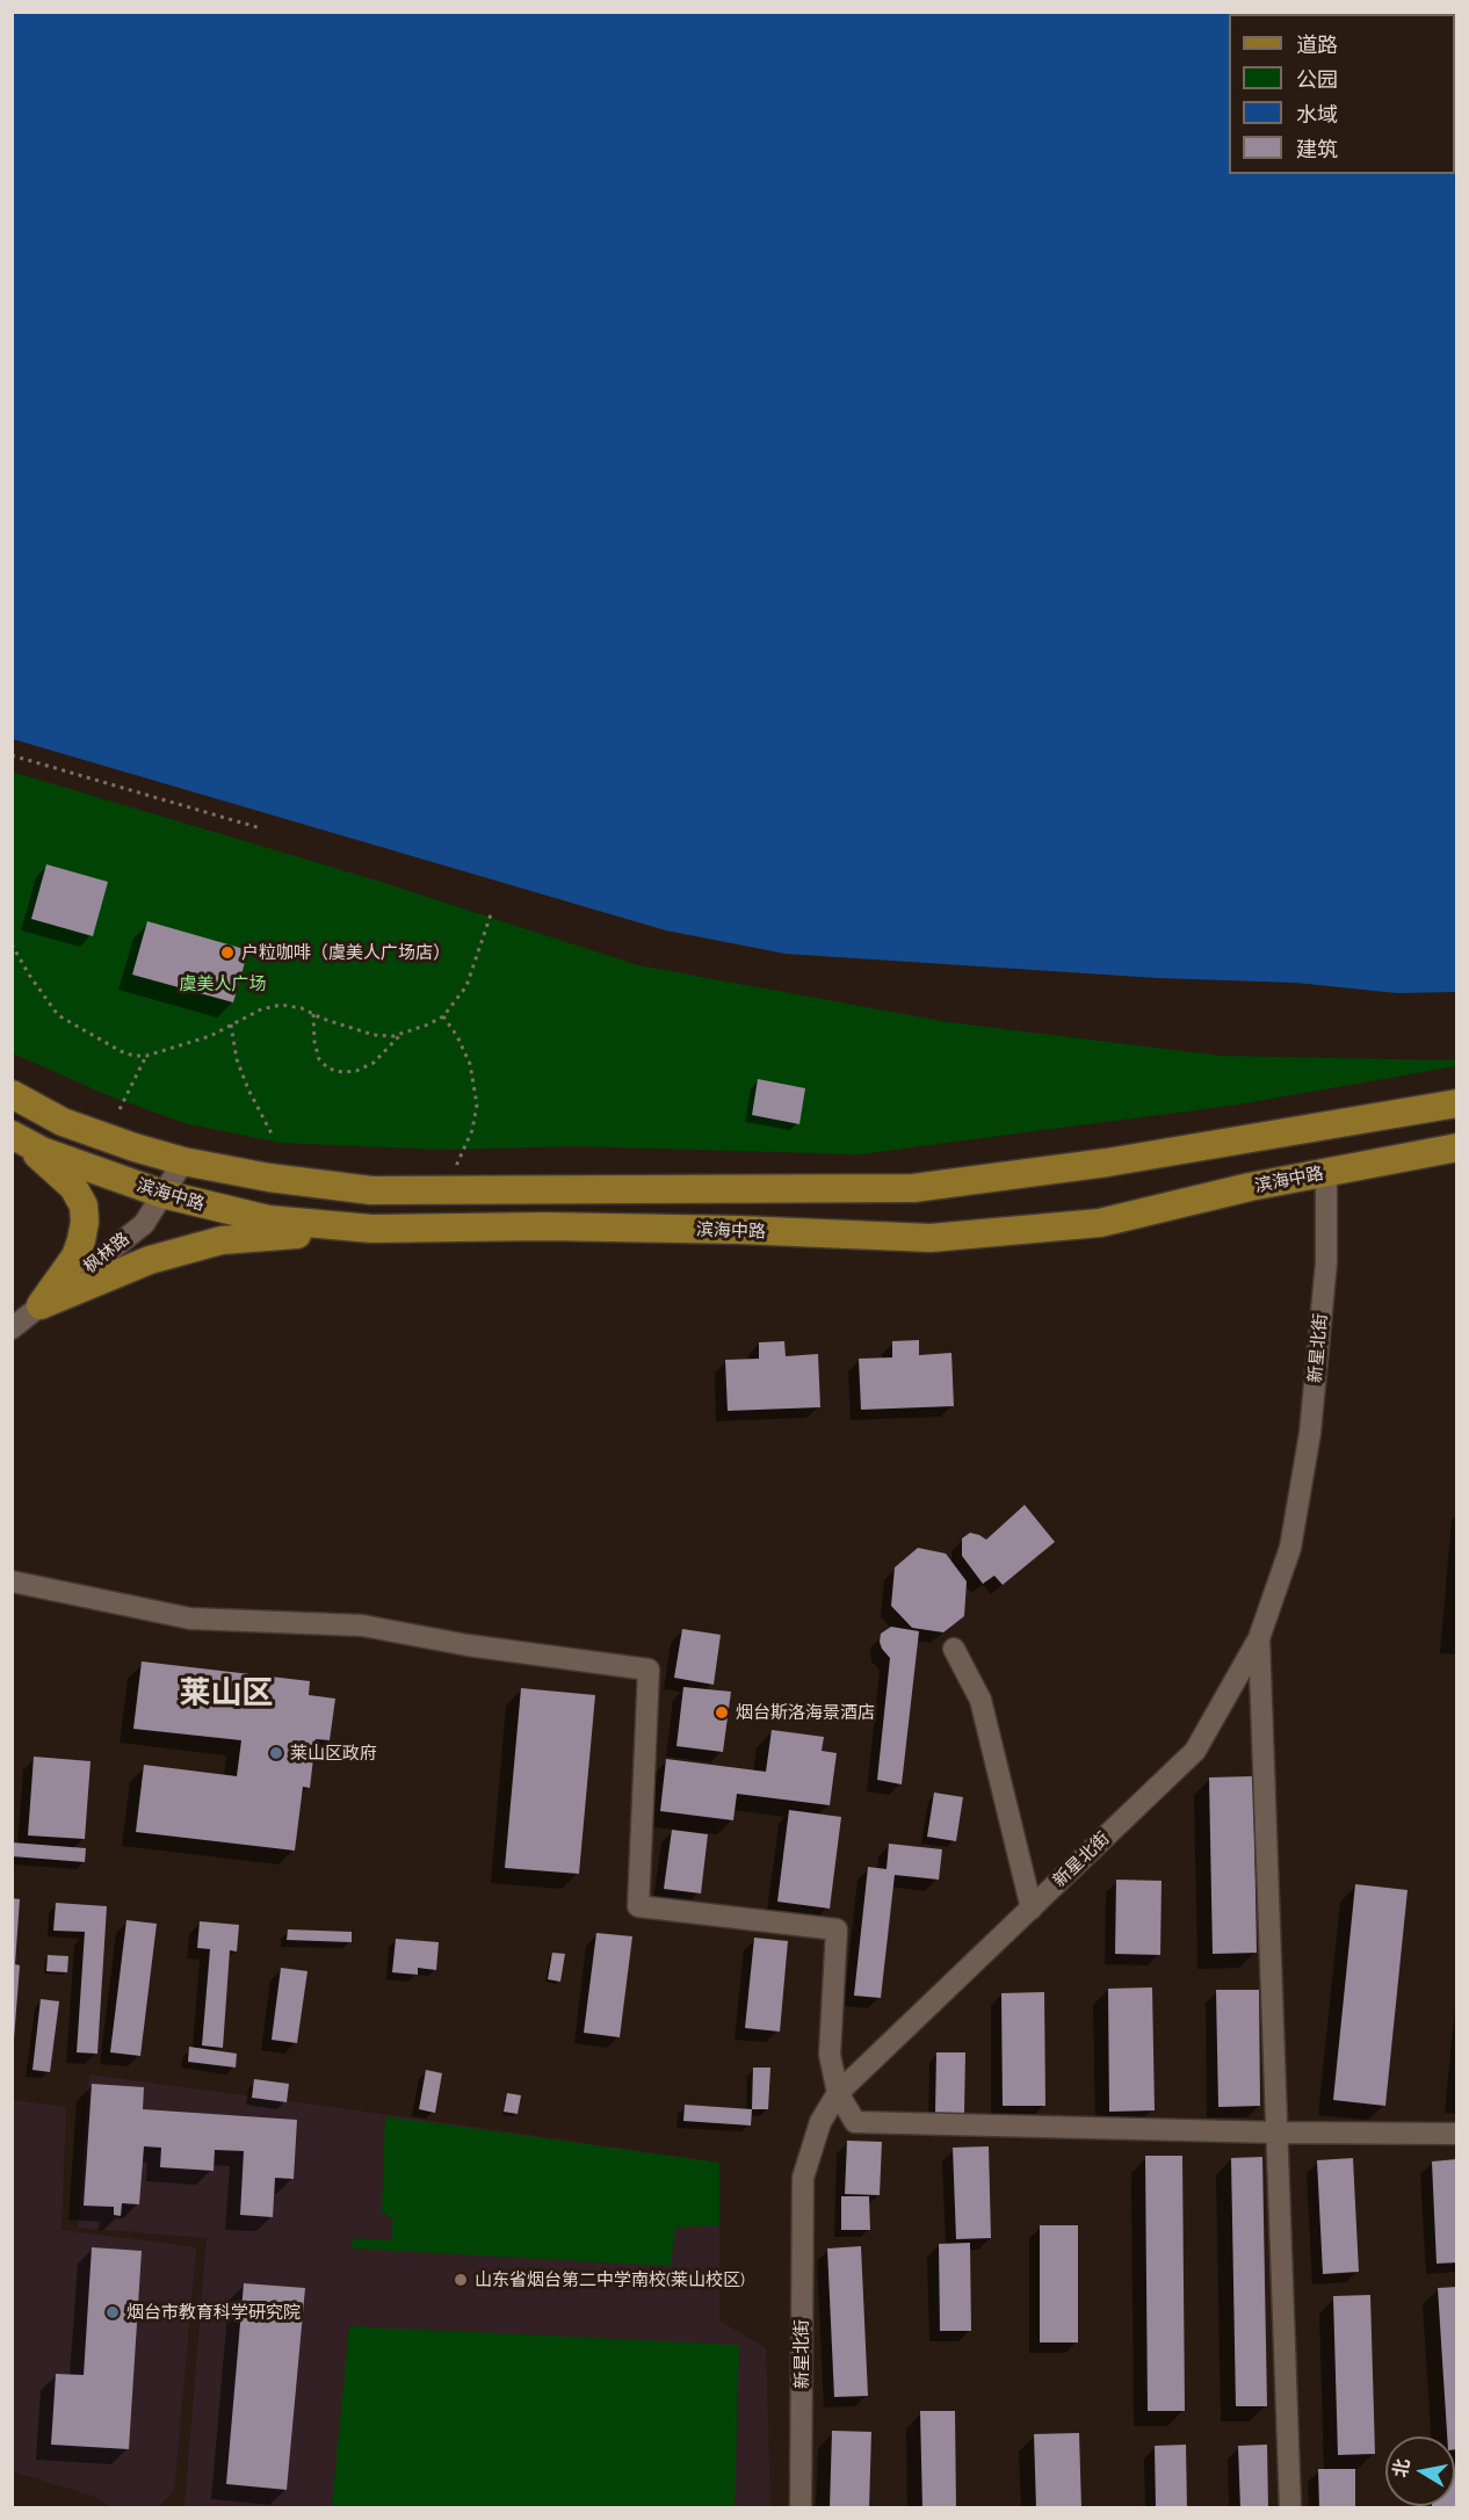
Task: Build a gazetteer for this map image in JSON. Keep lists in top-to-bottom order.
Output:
{
  "streets": {
    "main road": ["滨海中路"],
    "street": ["枫林路", "新星北街"]
  },
  "crossings": [
    ["滨海中路", "枫林路"],
    ["滨海中路", "新星北街"]
  ],
  "districts": ["莱山区"],
  "parks": ["虞美人广场"],
  "places": [
    "户粒咖啡（虞美人广场店）",
    "烟台斯洛海景酒店",
    "莱山区政府",
    "山东省烟台第二中学南校(莱山校区)",
    "烟台市教育科学研究院"
  ],
  "legend": [
    "道路",
    "公园",
    "水域",
    "建筑"
  ],
  "north": "left"
}
